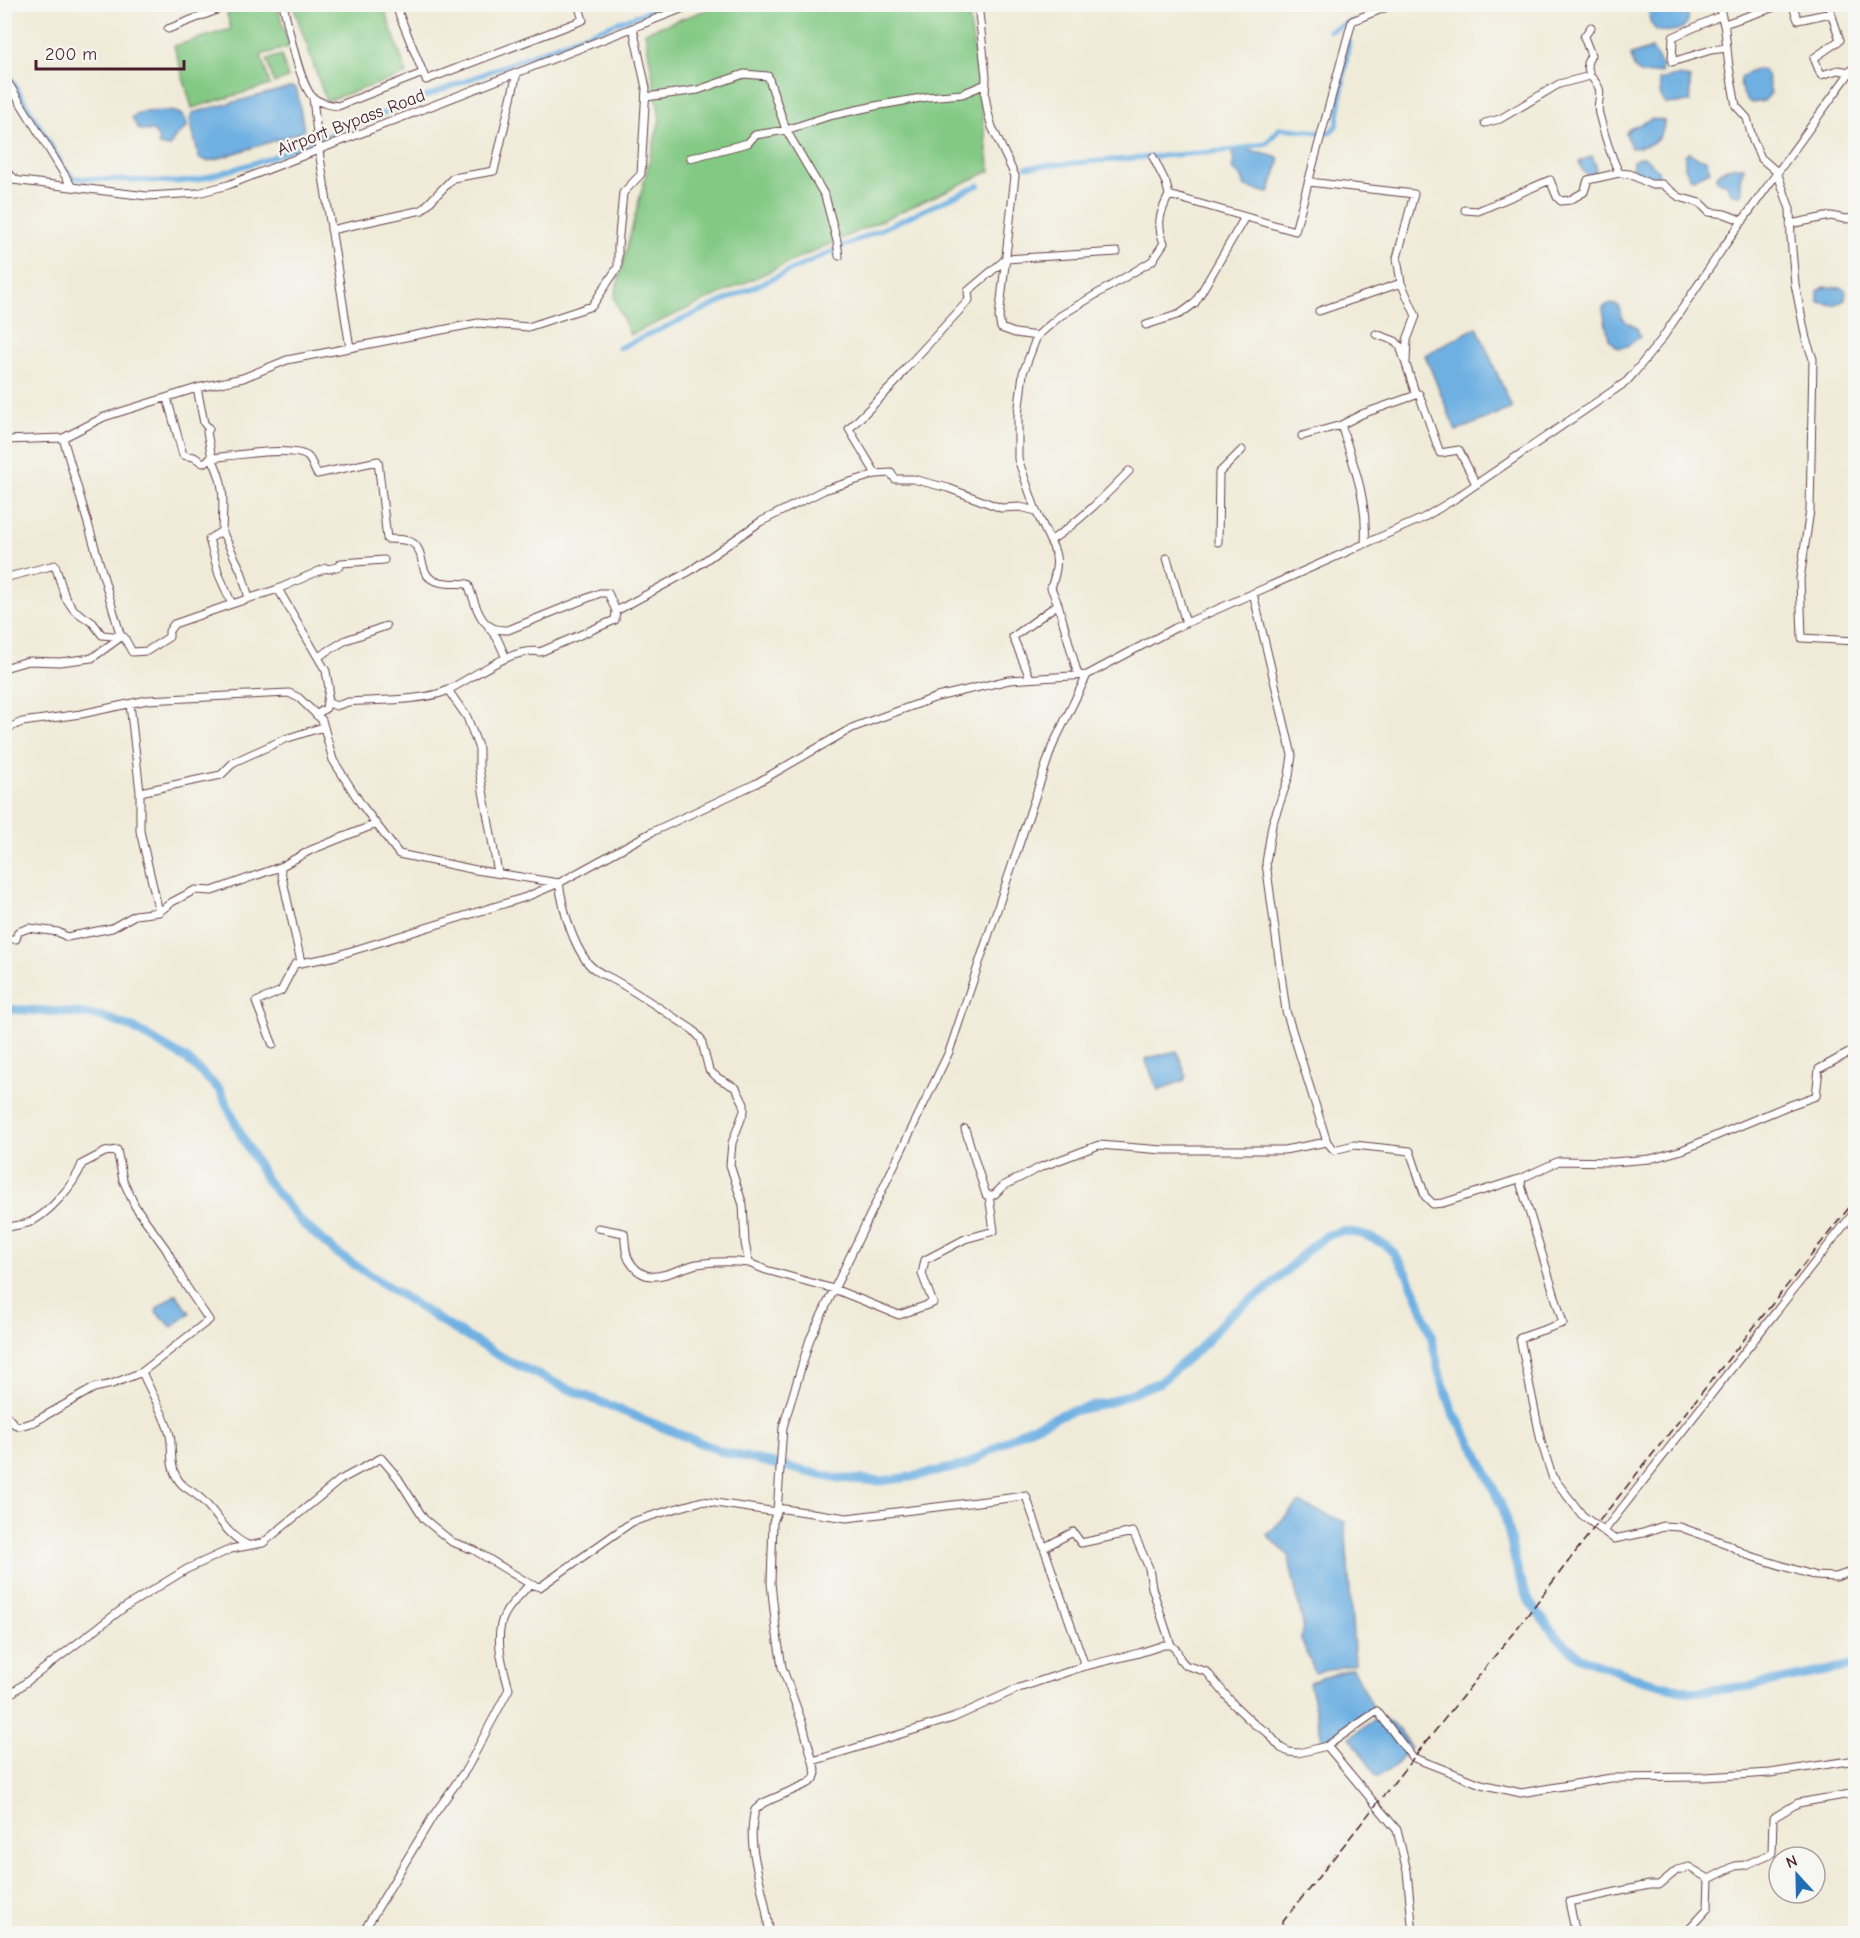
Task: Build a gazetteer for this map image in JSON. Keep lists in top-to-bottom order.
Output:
{
  "streets": {
    "street": ["Airport Bypass Road"]
  },
  "scale_bar": "200 m",
  "north": "top"
}
